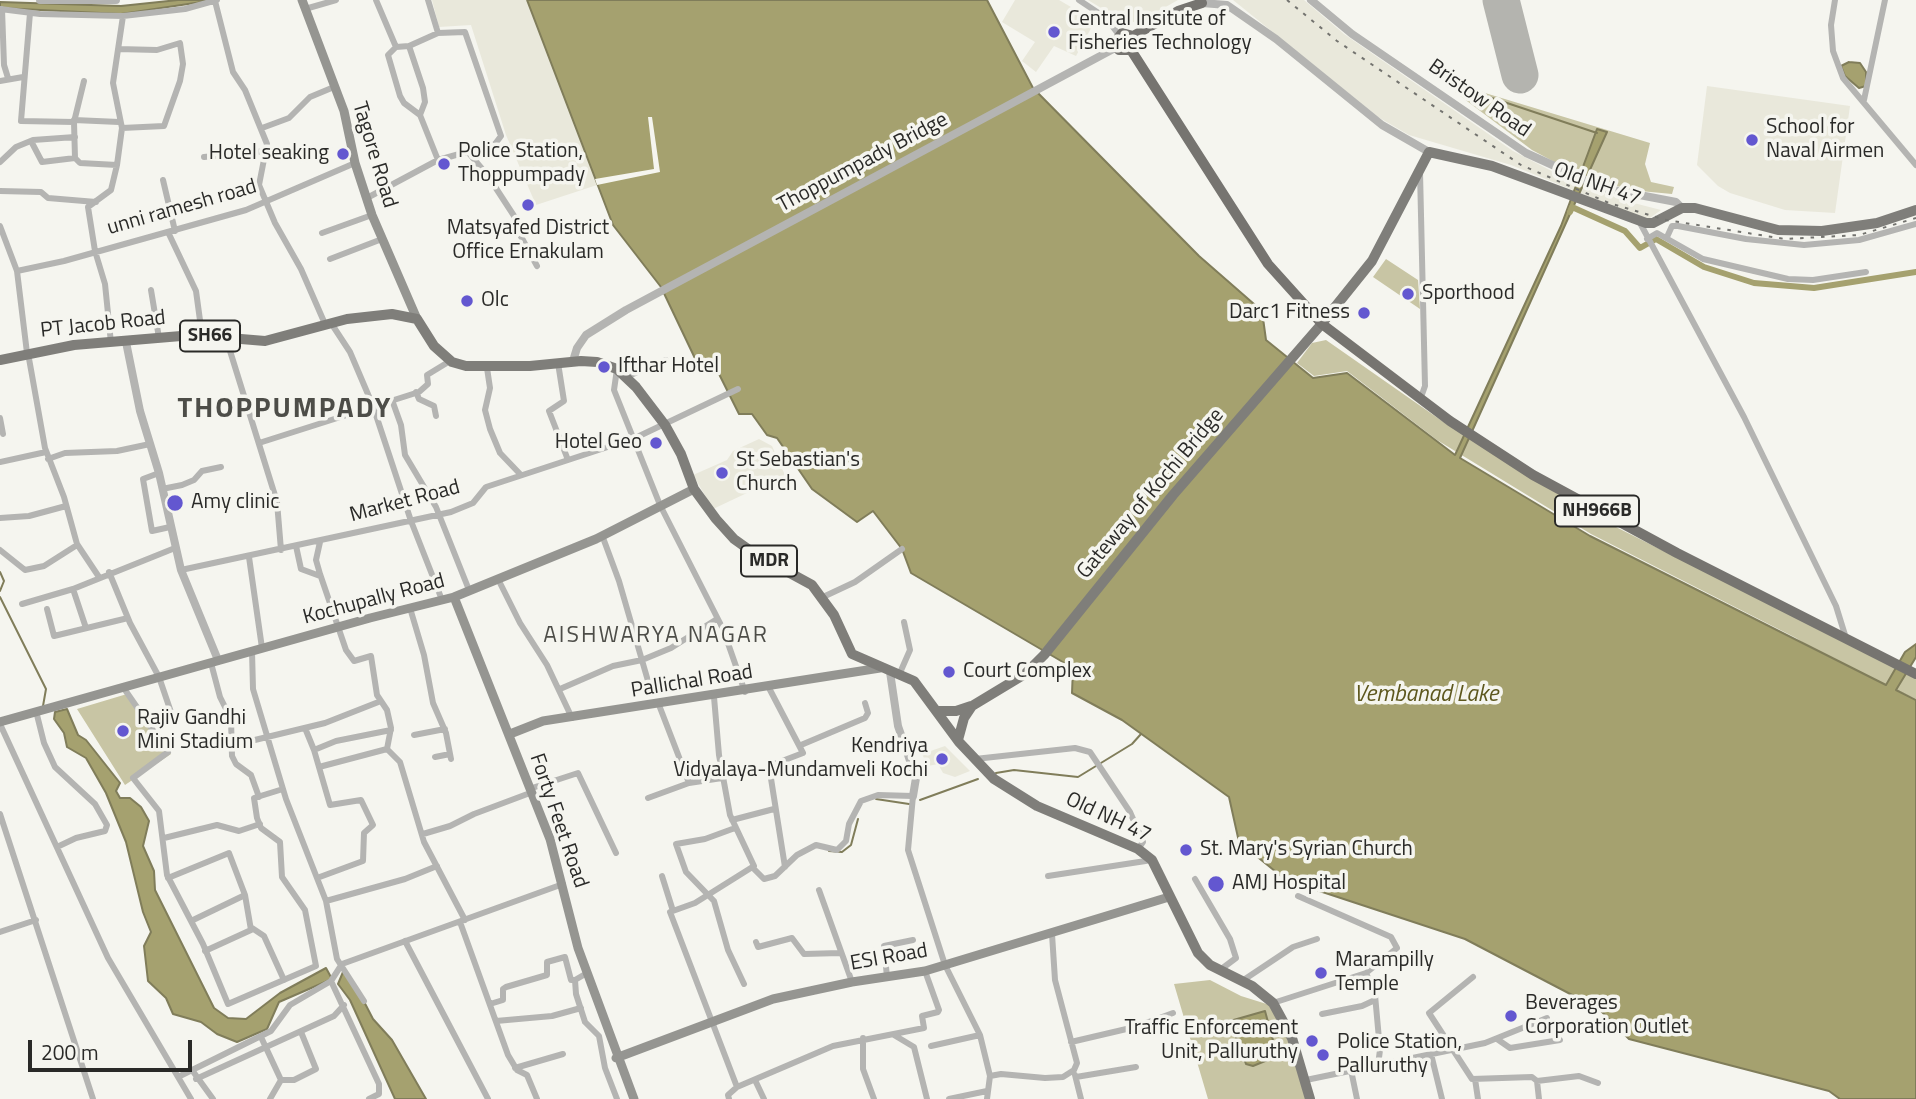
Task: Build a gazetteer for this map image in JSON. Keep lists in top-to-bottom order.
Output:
{
  "streets": {
    "highway": ["Old NH 47", "NH966B"],
    "main road": [
      "Tagore Road",
      "PT Jacob Road",
      "SH66",
      "Gateway of Kochi Bridge",
      "MDR",
      "Kochupally Road",
      "Pallichal Road",
      "Forty Feet Road",
      "ESI Road"
    ],
    "street": [
      "Bristow Road",
      "Thoppumpady Bridge",
      "unni ramesh road",
      "Market Road"
    ]
  },
  "crossings": [
    ["Bristow Road", "Old NH 47"],
    ["Tagore Road", "unni ramesh road"],
    ["Tagore Road", "PT Jacob Road"],
    ["Thoppumpady Bridge", "Old NH 47"],
    ["Thoppumpady Bridge", "NH966B"],
    ["Thoppumpady Bridge", "MDR"],
    ["Old NH 47", "NH966B"],
    ["Old NH 47", "MDR"],
    ["Old NH 47", "ESI Road"],
    ["Gateway of Kochi Bridge", "NH966B"],
    ["Market Road", "MDR"],
    ["MDR", "Kochupally Road"],
    ["MDR", "Pallichal Road"],
    ["Kochupally Road", "Forty Feet Road"],
    ["Pallichal Road", "Forty Feet Road"],
    ["Forty Feet Road", "ESI Road"]
  ],
  "districts": ["THOPPUMPADY", "AISHWARYA NAGAR"],
  "water": ["Vembanad Lake"],
  "places": [
    "Central Insitute of Fisheries Technology",
    "School for Naval Airmen",
    "Hotel seaking",
    "Police Station, Thoppumpady",
    "Matsyafed District Office Ernakulam",
    "Sporthood",
    "Olc",
    "Darc1 Fitness",
    "Ifthar Hotel",
    "Hotel Geo",
    "St Sebastian's Church",
    "Amy clinic",
    "Court Complex",
    "Rajiv Gandhi Mini Stadium",
    "Kendriya Vidyalaya-Mundamveli Kochi",
    "St. Mary's Syrian Church",
    "AMJ Hospital",
    "Marampilly Temple",
    "Beverages Corporation Outlet",
    "Traffic Enforcement Unit, Palluruthy",
    "Police Station, Palluruthy"
  ],
  "scale_bar": "200 m"
}
